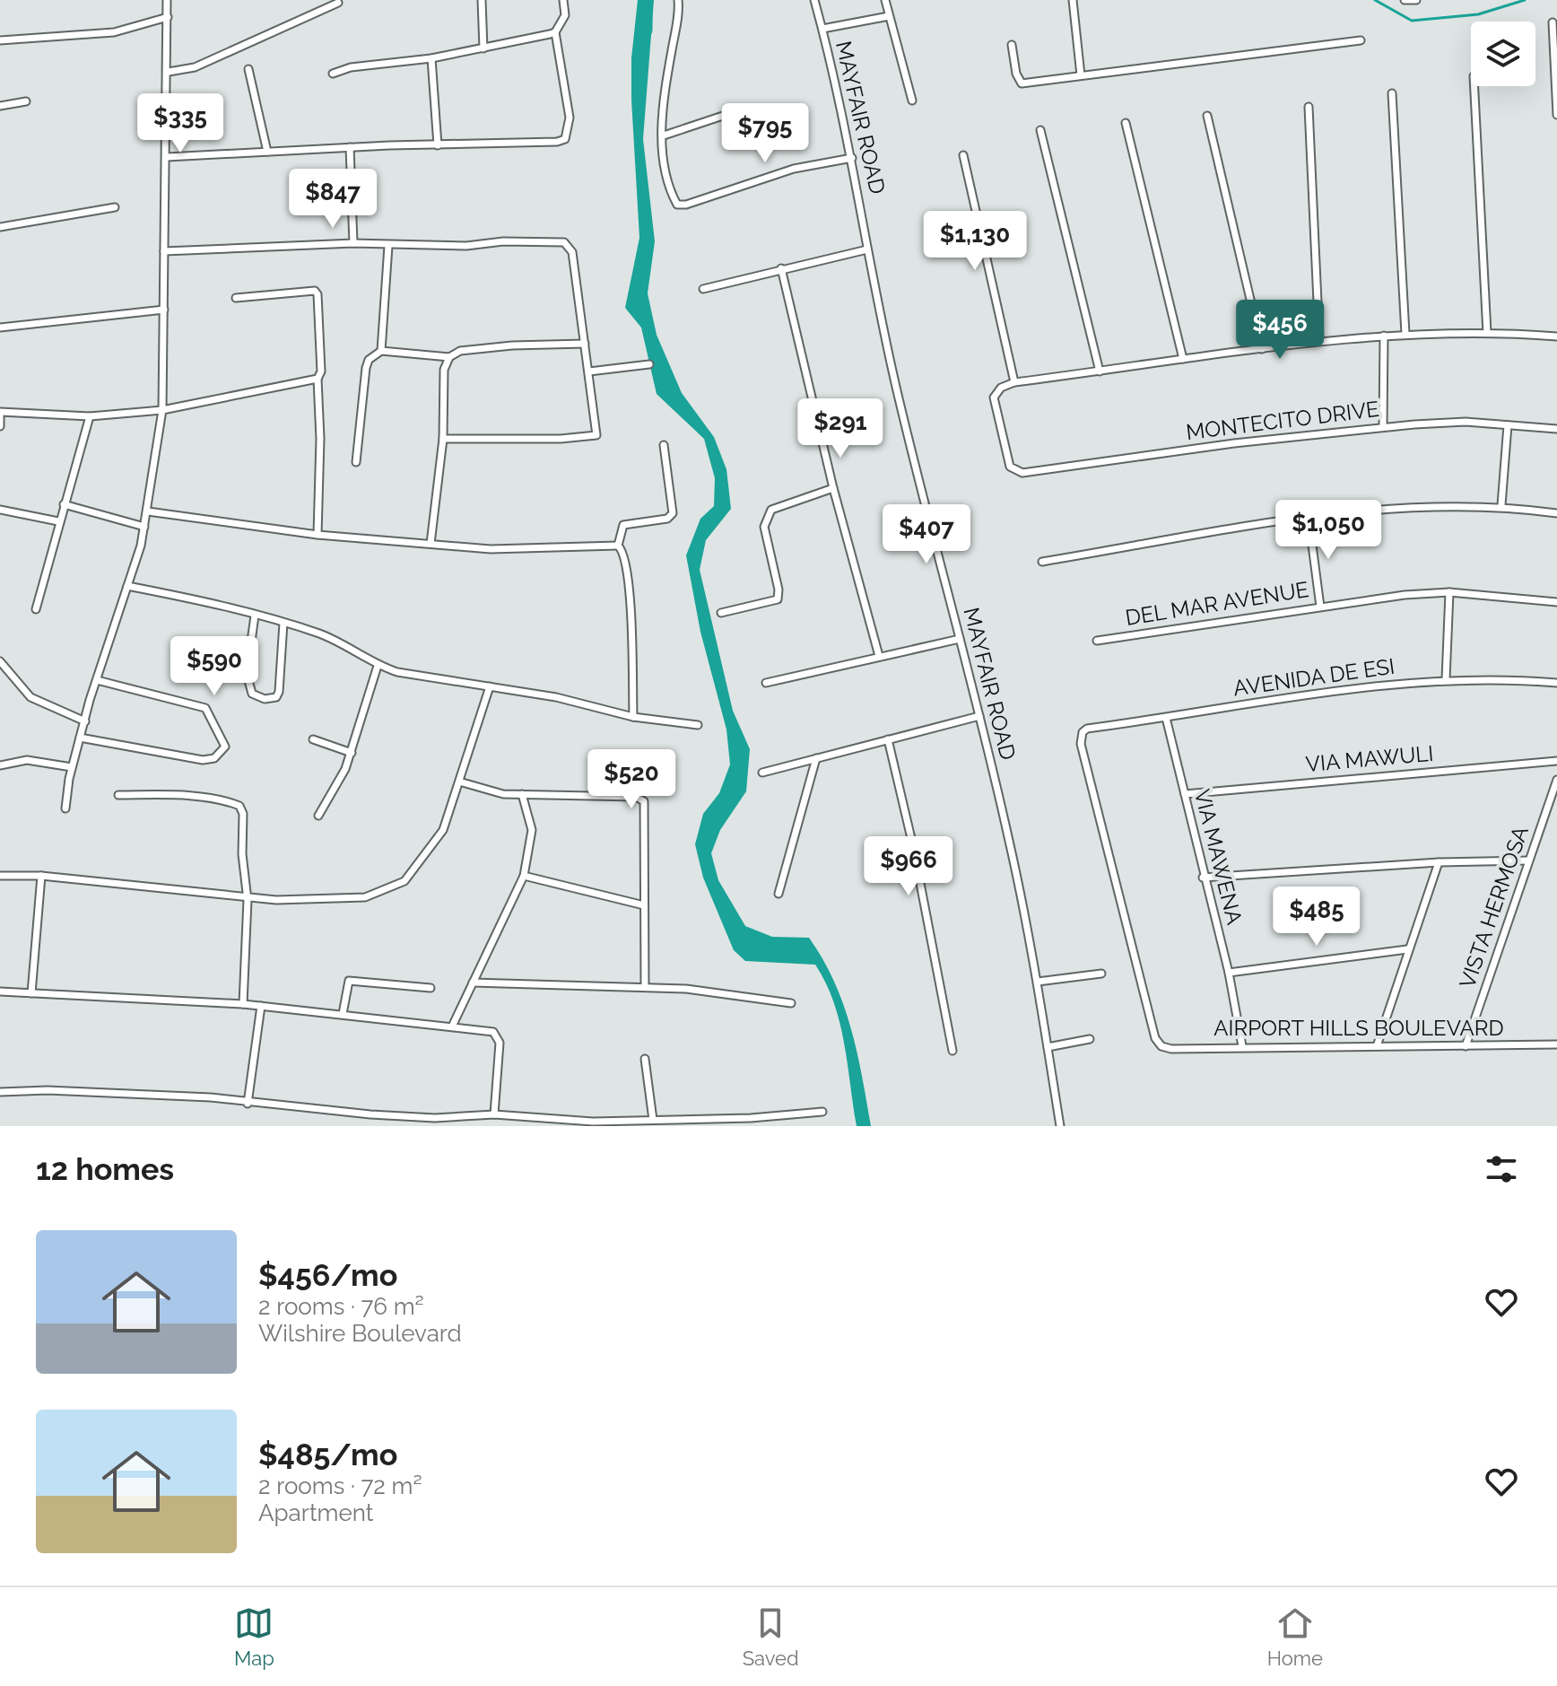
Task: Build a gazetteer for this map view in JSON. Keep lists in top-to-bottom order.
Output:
{
  "streets": {
    "street": [
      "MAYFAIR ROAD",
      "MONTECITO DRIVE",
      "DEL MAR AVENUE",
      "AVENIDA DE ESI",
      "VIA MAWULI",
      "VIA MAWENA",
      "VISTA HERMOSA",
      "AIRPORT HILLS BOULEVARD"
    ]
  },
  "crossings": [
    ["AVENIDA DE ESI", "VIA MAWENA"],
    ["AVENIDA DE ESI", "AIRPORT HILLS BOULEVARD"],
    ["VIA MAWULI", "VIA MAWENA"],
    ["VIA MAWENA", "AIRPORT HILLS BOULEVARD"],
    ["VISTA HERMOSA", "AIRPORT HILLS BOULEVARD"]
  ],
  "page": {
    "price": [
      "$335",
      "$795",
      "$847",
      "$1,130",
      "$456",
      "$291",
      "$1,050",
      "$407",
      "$590",
      "$520",
      "$966",
      "$485"
    ],
    "heading": "12 homes",
    "list": [
      {
        "name": "$456/mo",
        "note": "2 rooms · 76 m² · Wilshire Boulevard"
      },
      {
        "name": "$485/mo",
        "note": "2 rooms · 72 m² · Apartment"
      }
    ],
    "tabs": ["Map", "Saved", "Home"]
  }
}
